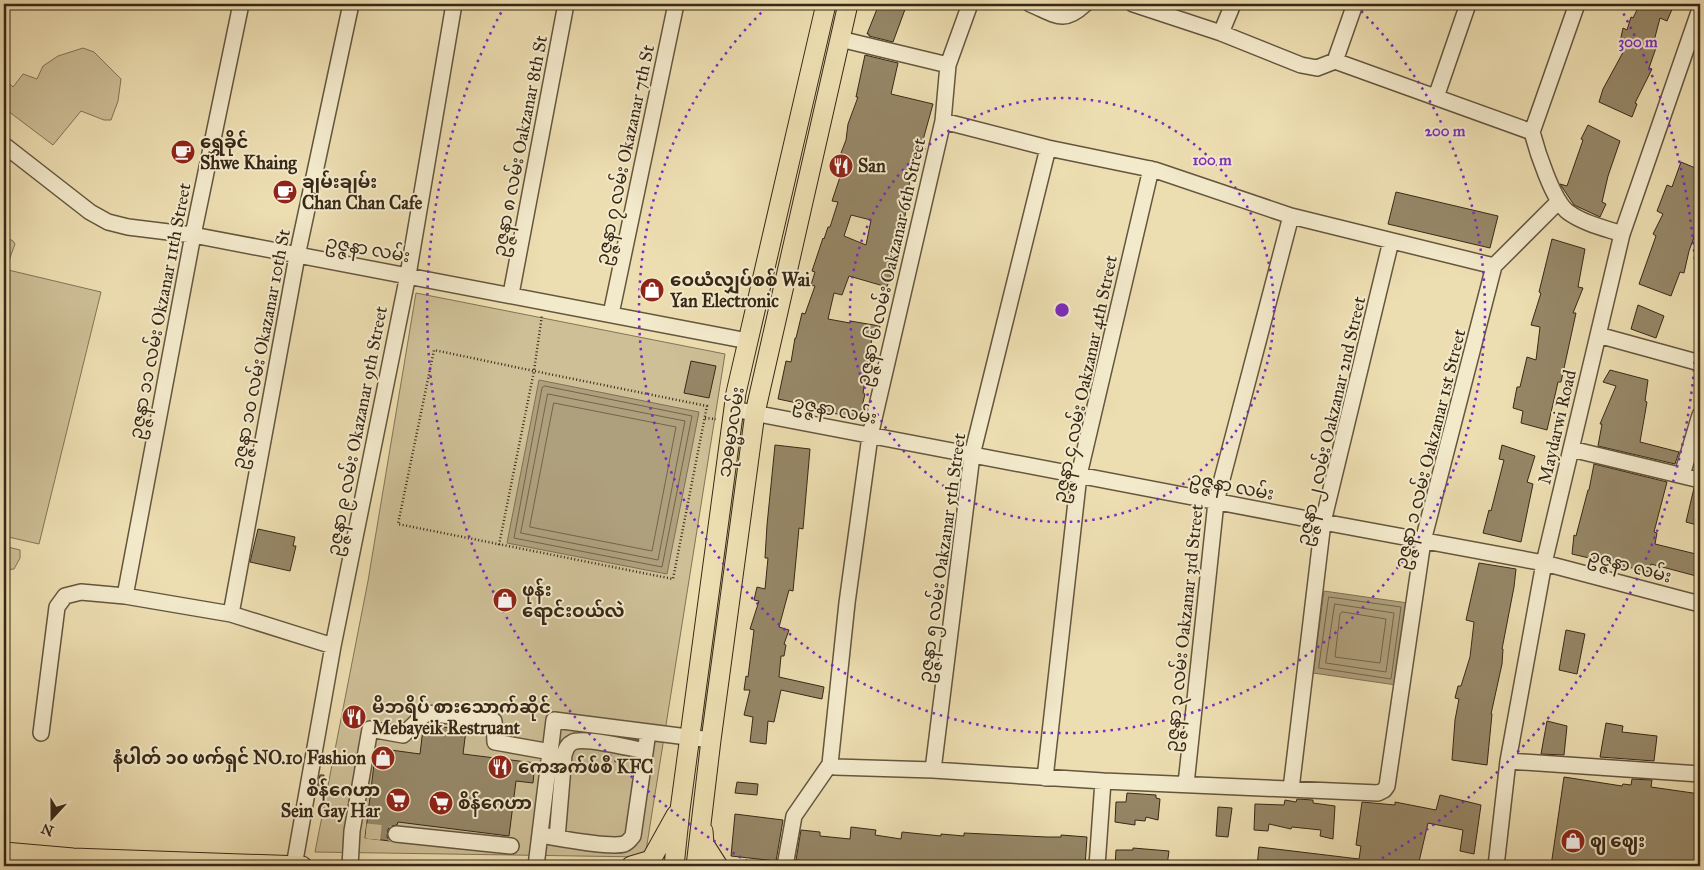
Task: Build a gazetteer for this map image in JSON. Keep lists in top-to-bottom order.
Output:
{
  "streets": {
    "main road": ["သုဓမ္မာလမ်း"],
    "street": [
      "ဥဇ္ဇနာ ၈ လမ်း Oakzanar 8th St",
      "ဥဇ္ဇနာ ၇ လမ်း Okazanar 7th St",
      "ဥဇ္ဇနာ လမ်း",
      "ဥဇ္ဇနာ ၆ လမ်း Oakzanar 6th Street",
      "ဥဇ္ဇနာ ၁၁ လမ်း Okzanar 11th Street",
      "ဥဇ္ဇနာ ၁၀ လမ်း Okazanar 10th St",
      "ဥဇ္ဇနာ ၄ လမ်း Oakzanar 4th Street",
      "ဥဇ္ဇနာ ၂ လမ်း Oakzanar 2nd Street",
      "Maydarwi Road",
      "ဥဇ္ဇနာ ၉ လမ်း Okazanar 9th Street",
      "ဥဇ္ဇနာ ၁ လမ်း Oakzanar 1st Street",
      "ဥဇ္ဇနာ ၅ လမ်း Oakzanar 5th Street",
      "ဥဇ္ဇနာ ၃ လမ်း Oakzanar 3rd Street"
    ]
  },
  "crossings": [
    ["ဥဇ္ဇနာ ၈ လမ်း Oakzanar 8th St", "ဥဇ္ဇနာ လမ်း"],
    ["ဥဇ္ဇနာ ၇ လမ်း Okazanar 7th St", "ဥဇ္ဇနာ လမ်း"],
    ["ဥဇ္ဇနာ လမ်း", "ဥဇ္ဇနာ ၆ လမ်း Oakzanar 6th Street"],
    ["ဥဇ္ဇနာ လမ်း", "ဥဇ္ဇနာ ၁၁ လမ်း Okzanar 11th Street"],
    ["ဥဇ္ဇနာ လမ်း", "ဥဇ္ဇနာ ၁၀ လမ်း Okazanar 10th St"],
    ["ဥဇ္ဇနာ လမ်း", "ဥဇ္ဇနာ ၄ လမ်း Oakzanar 4th Street"],
    ["ဥဇ္ဇနာ လမ်း", "ဥဇ္ဇနာ ၂ လမ်း Oakzanar 2nd Street"],
    ["ဥဇ္ဇနာ လမ်း", "Maydarwi Road"],
    ["ဥဇ္ဇနာ လမ်း", "ဥဇ္ဇနာ ၉ လမ်း Okazanar 9th Street"],
    ["ဥဇ္ဇနာ လမ်း", "သုဓမ္မာလမ်း"],
    ["ဥဇ္ဇနာ လမ်း", "ဥဇ္ဇနာ ၁ လမ်း Oakzanar 1st Street"],
    ["ဥဇ္ဇနာ လမ်း", "ဥဇ္ဇနာ ၅ လမ်း Oakzanar 5th Street"],
    ["ဥဇ္ဇနာ လမ်း", "ဥဇ္ဇနာ ၃ လမ်း Oakzanar 3rd Street"],
    ["ဥဇ္ဇနာ ၂ လမ်း Oakzanar 2nd Street", "ဥဇ္ဇနာ ၁ လမ်း Oakzanar 1st Street"]
  ],
  "places": {
    "cafe": ["ရွှေခိုင် Shwe Khaing", "ချမ်းချမ်း Chan Chan Cafe"],
    "restaurant": ["San", "မိဘရိပ် စားသောက်ဆိုင် Mebayeik Restruant", "ကေအက်ဖ်စီ KFC"],
    "shop": [
      "ဝေယံလျှပ်စစ် Wai Yan Electronic",
      "ဖုန်း ရောင်းဝယ်လဲ",
      "နံပါတ် ၁၀ ဖက်ရှင် NO.10 Fashion",
      "ဈ ဈေး"
    ],
    "supermarket": ["စိန်ဂေဟာ Sein Gay Har", "စိန်ဂေဟာ"]
  },
  "north": "bottom",
  "rings": ["300 m", "200 m", "100 m"]
}
